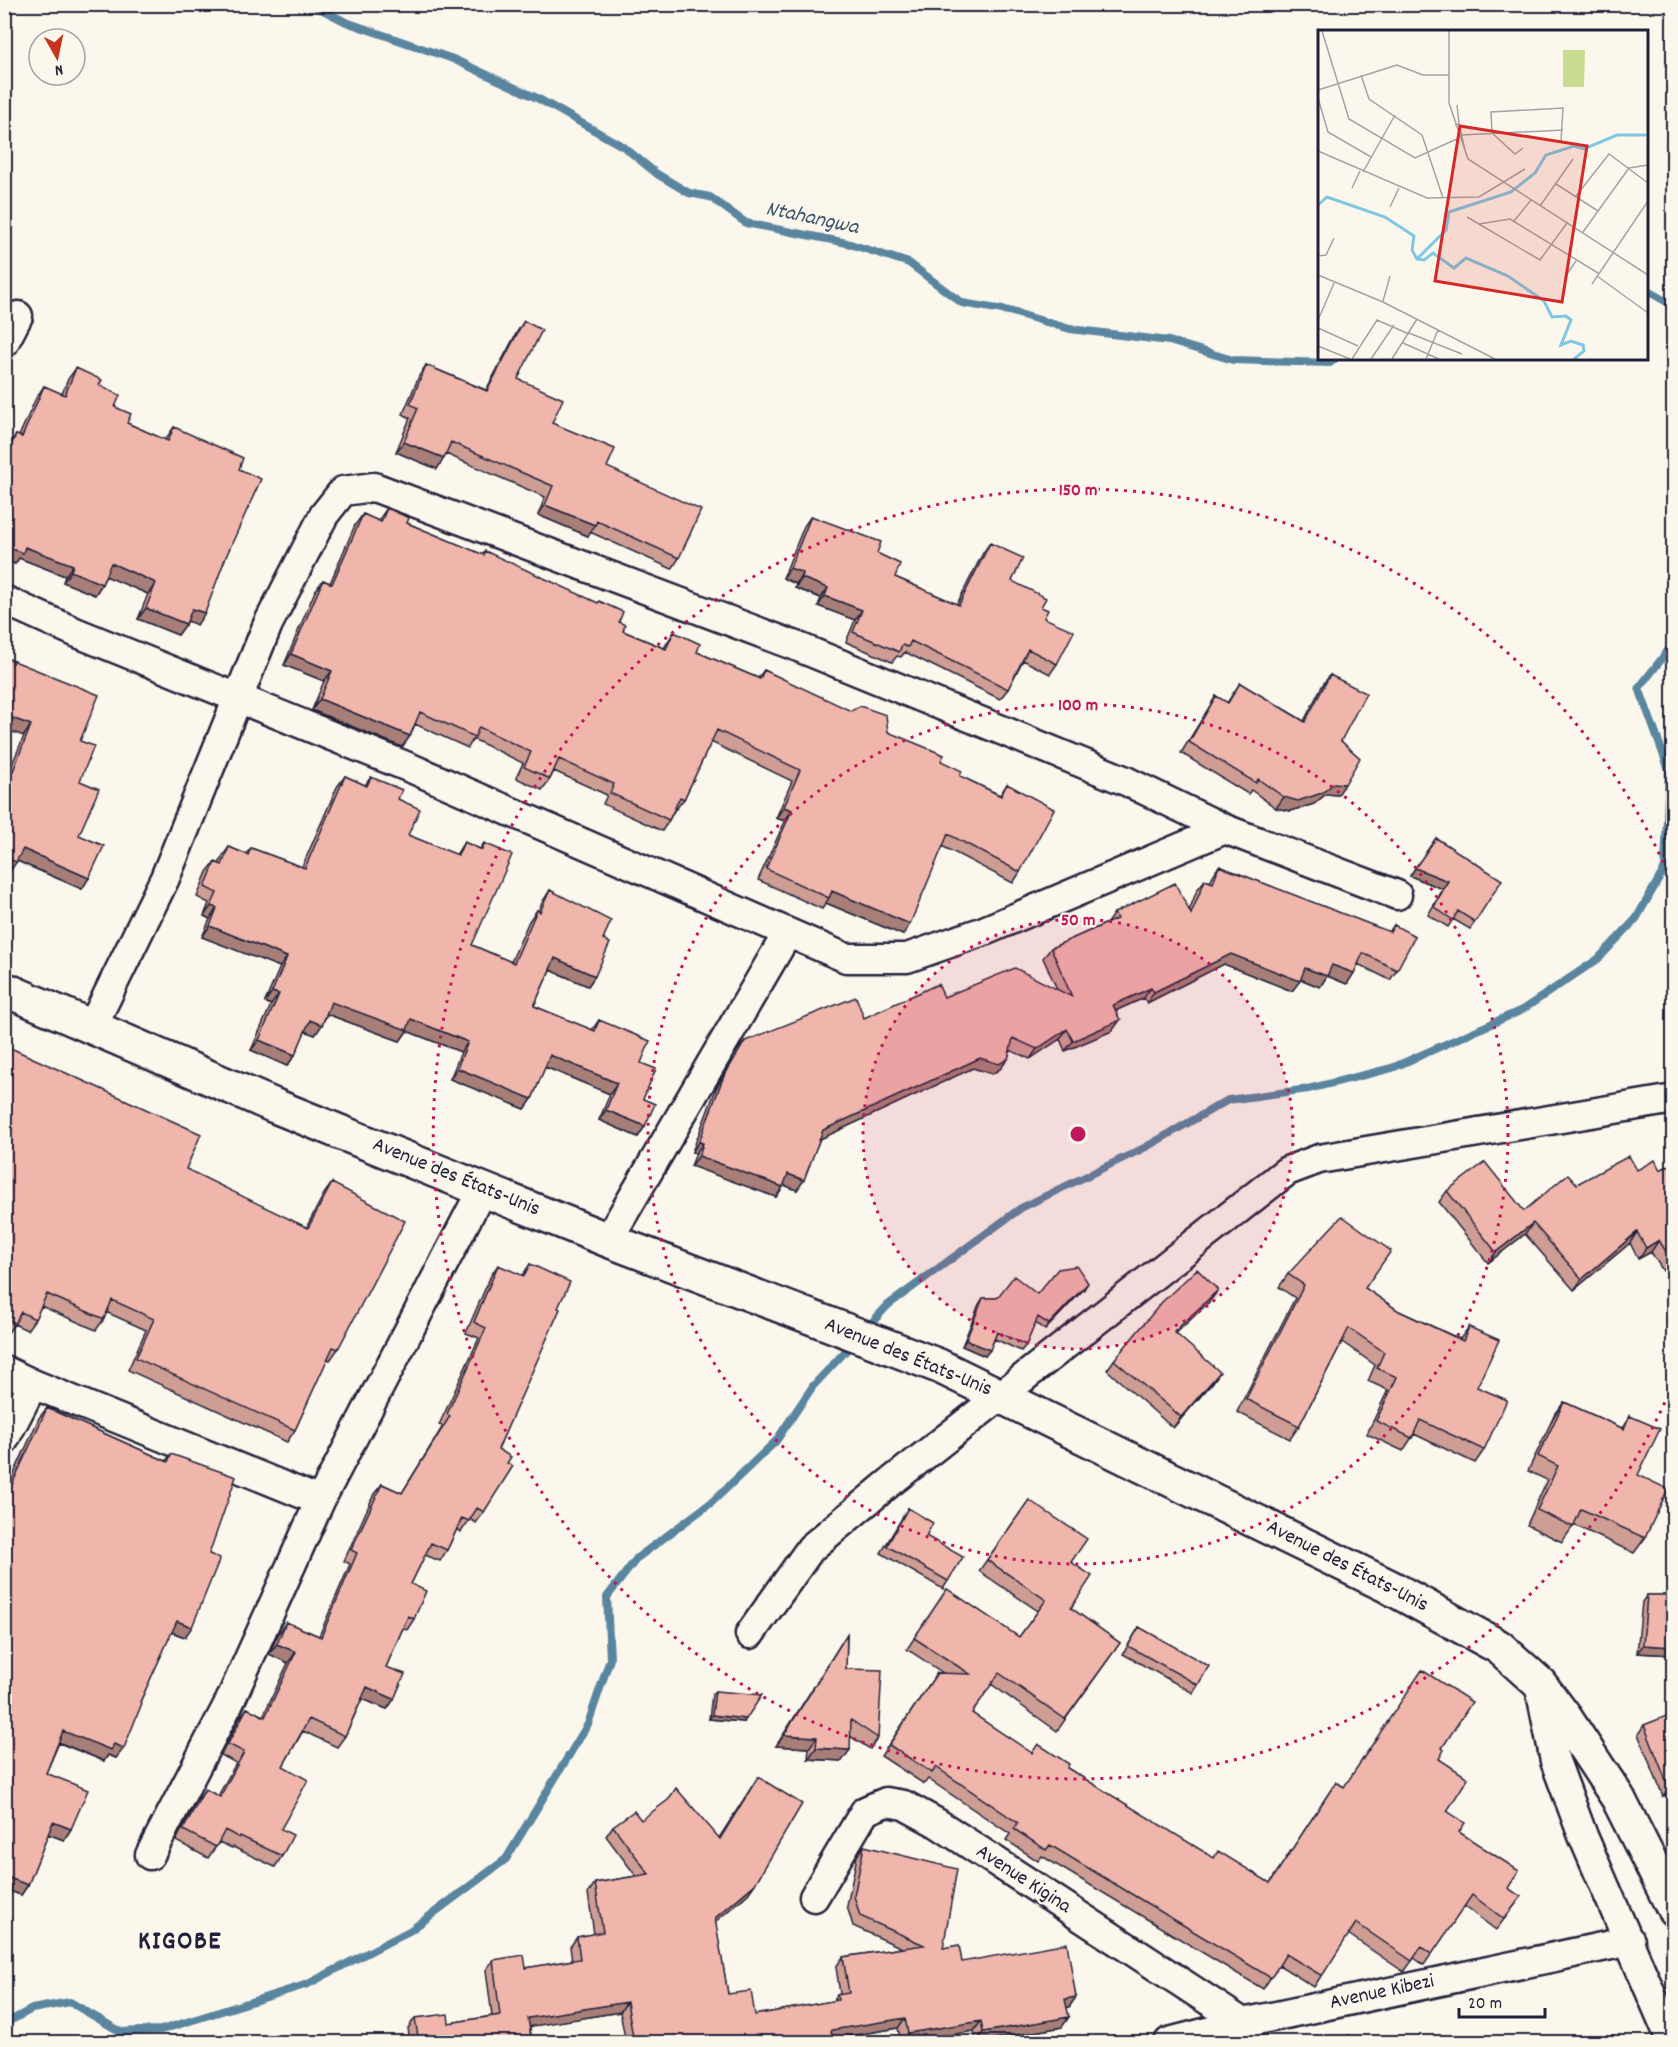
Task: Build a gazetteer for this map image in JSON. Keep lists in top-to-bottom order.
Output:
{
  "streets": {
    "street": ["Avenue des États-Unis", "Avenue Kigina", "Avenue Kibezi"]
  },
  "crossings": [
    ["Avenue Kigina", "Avenue Kibezi"]
  ],
  "districts": ["KIGOBE"],
  "water": ["Ntahangwa"],
  "scale_bar": "20 m",
  "north": "bottom",
  "rings": ["150 m", "100 m", "50 m"]
}
